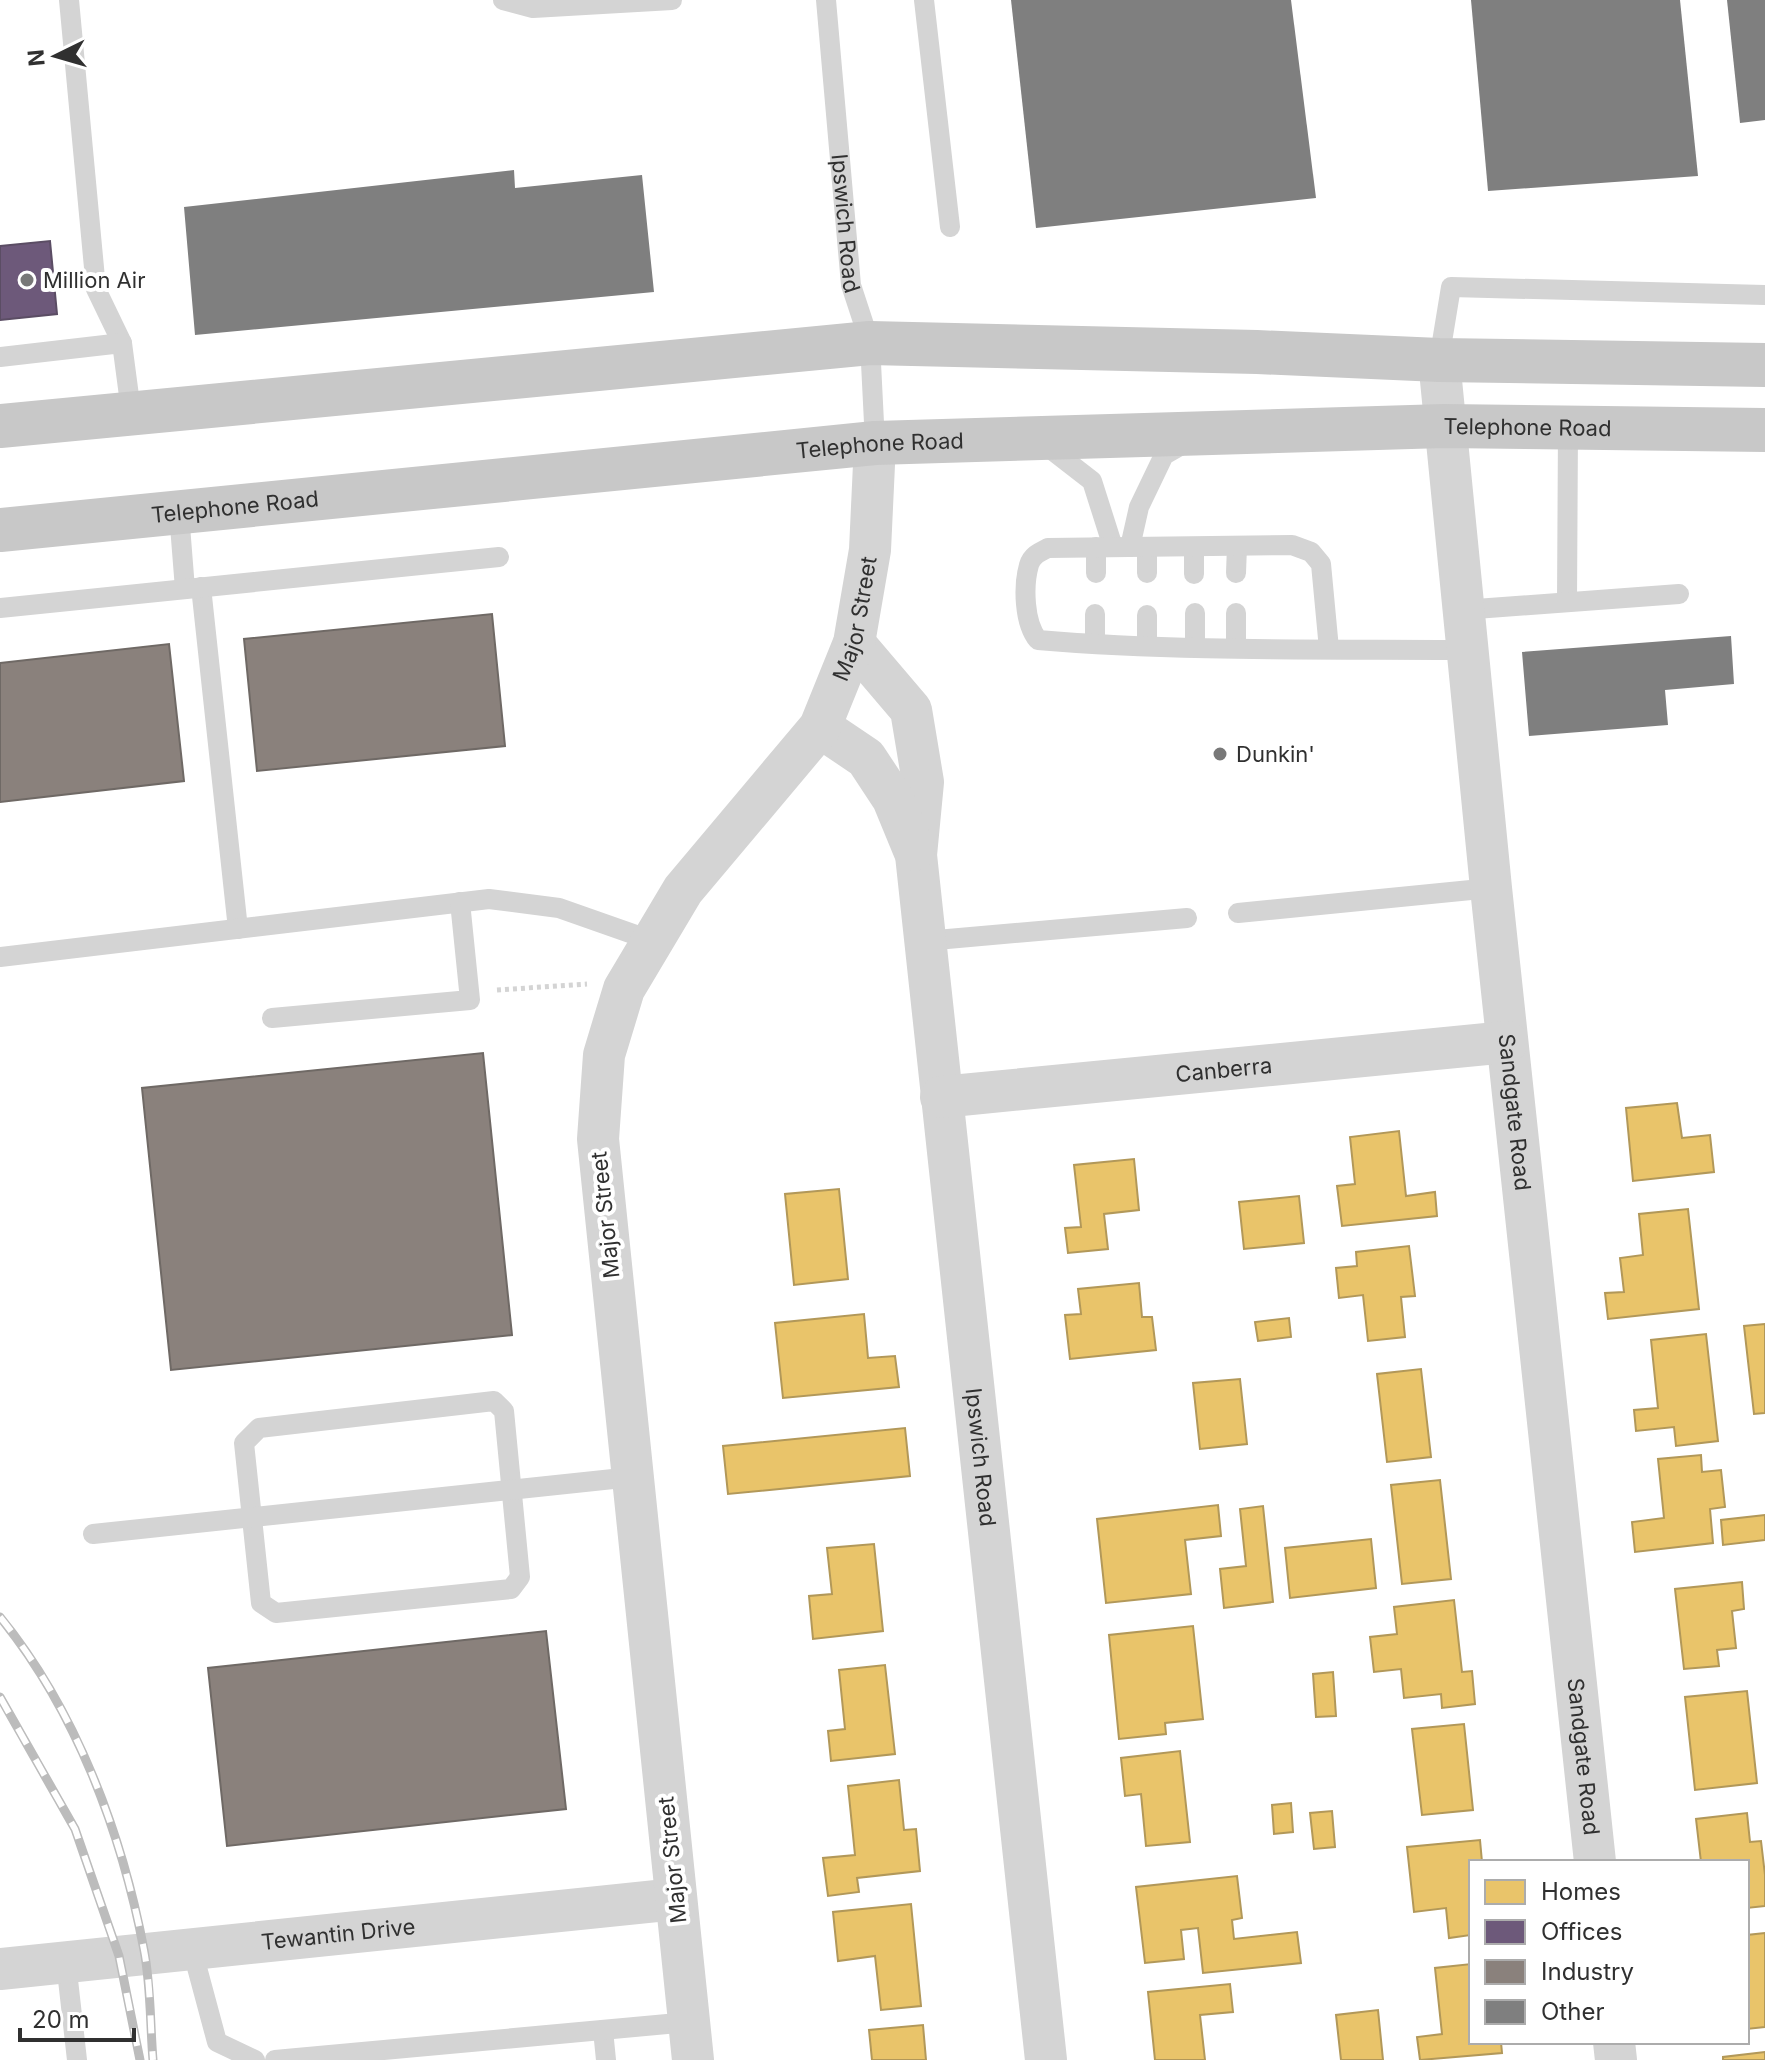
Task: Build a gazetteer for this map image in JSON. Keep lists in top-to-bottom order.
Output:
{
  "streets": {
    "main road": ["Telephone Road"],
    "street": [
      "Ipswich Road",
      "Major Street",
      "Canberra",
      "Sandgate Road",
      "Tewantin Drive"
    ]
  },
  "crossings": [
    ["Ipswich Road", "Telephone Road"],
    ["Ipswich Road", "Major Street"],
    ["Ipswich Road", "Canberra"],
    ["Telephone Road", "Major Street"],
    ["Telephone Road", "Sandgate Road"],
    ["Major Street", "Tewantin Drive"],
    ["Canberra", "Sandgate Road"]
  ],
  "places": ["Million Air", "Dunkin'"],
  "legend": [
    "Homes",
    "Offices",
    "Industry",
    "Other"
  ],
  "scale_bar": "20 m",
  "north": "left"
}
